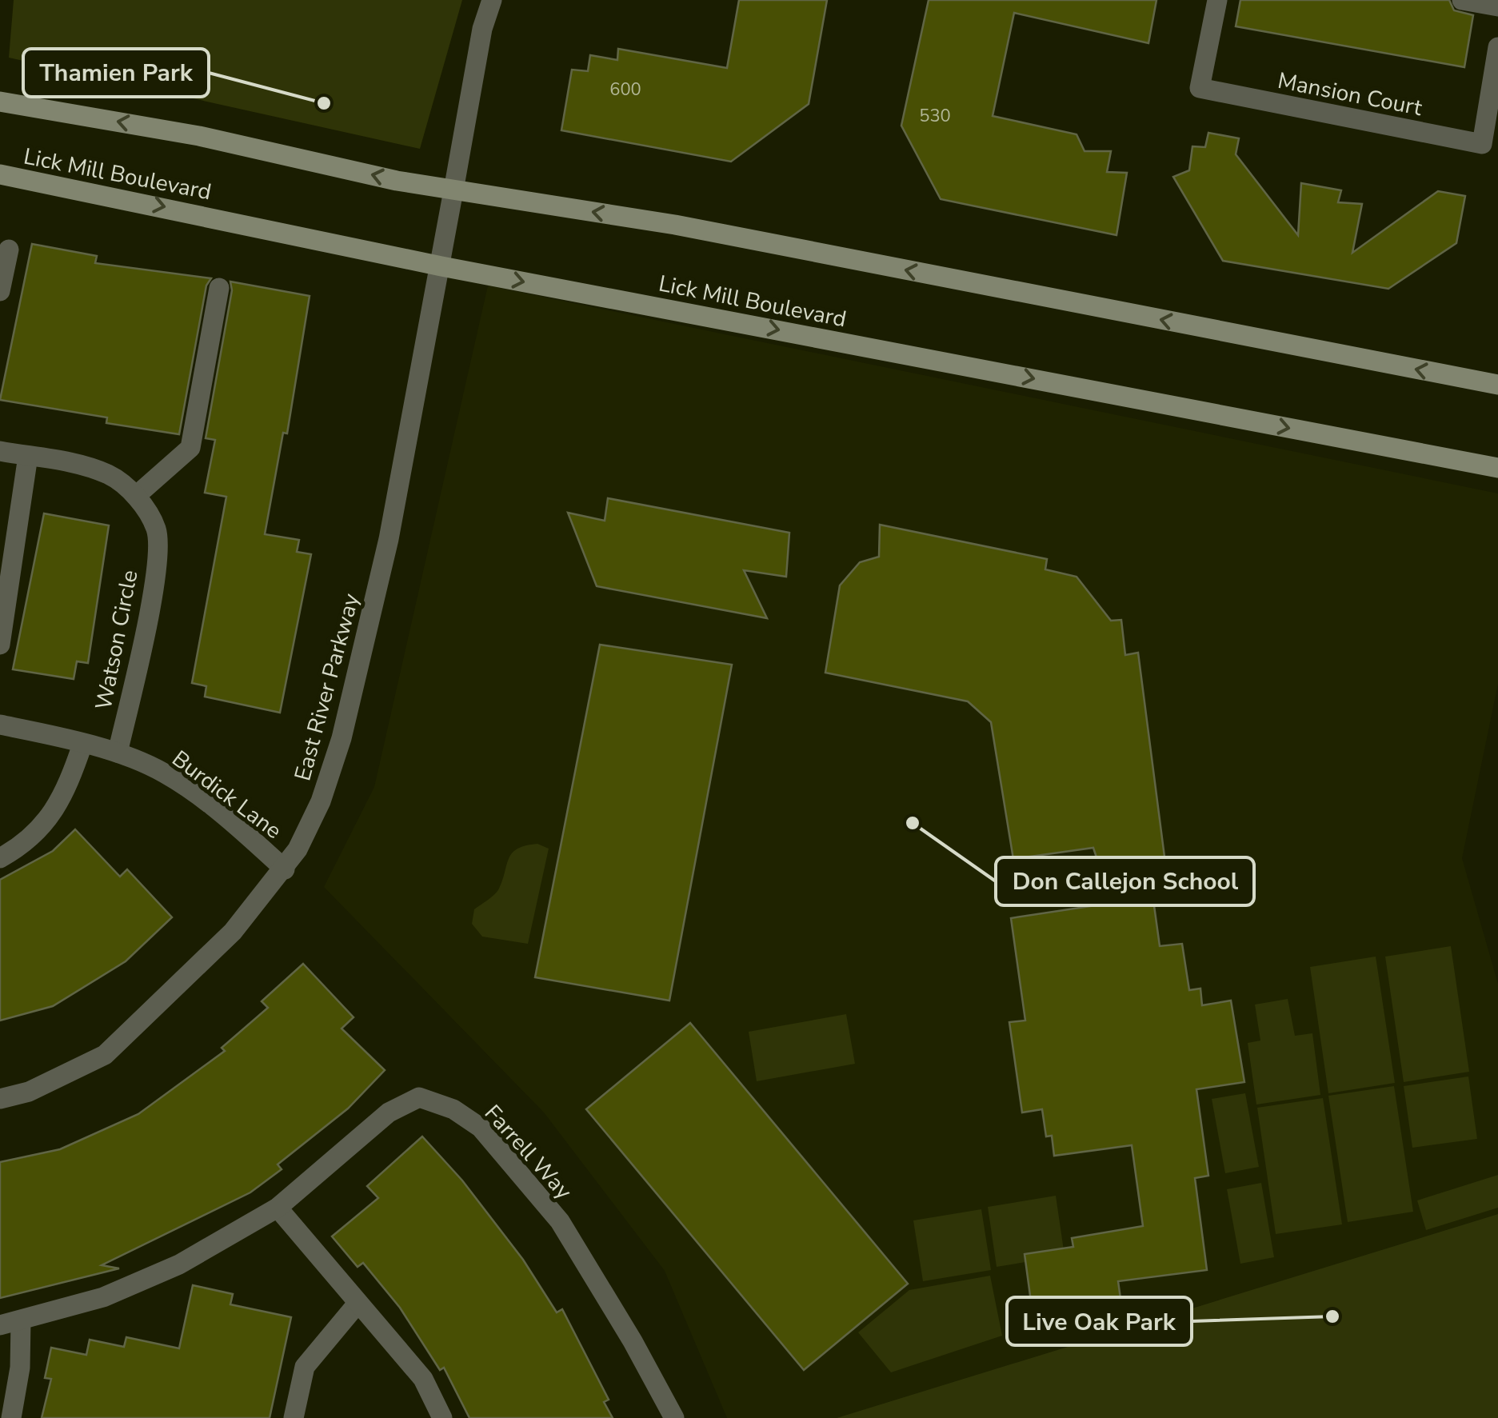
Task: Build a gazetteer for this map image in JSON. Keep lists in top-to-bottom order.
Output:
{
  "streets": {
    "main road": ["Lick Mill Boulevard"],
    "street": [
      "Mansion Court",
      "Watson Circle",
      "East River Parkway",
      "Burdick Lane",
      "Farrell Way"
    ]
  },
  "crossings": [
    ["Lick Mill Boulevard", "East River Parkway"],
    ["Watson Circle", "Burdick Lane"],
    ["East River Parkway", "Burdick Lane"]
  ],
  "places": ["Thamien Park", "Don Callejon School", "Live Oak Park"],
  "house_numbers": ["600", "530"]
}
